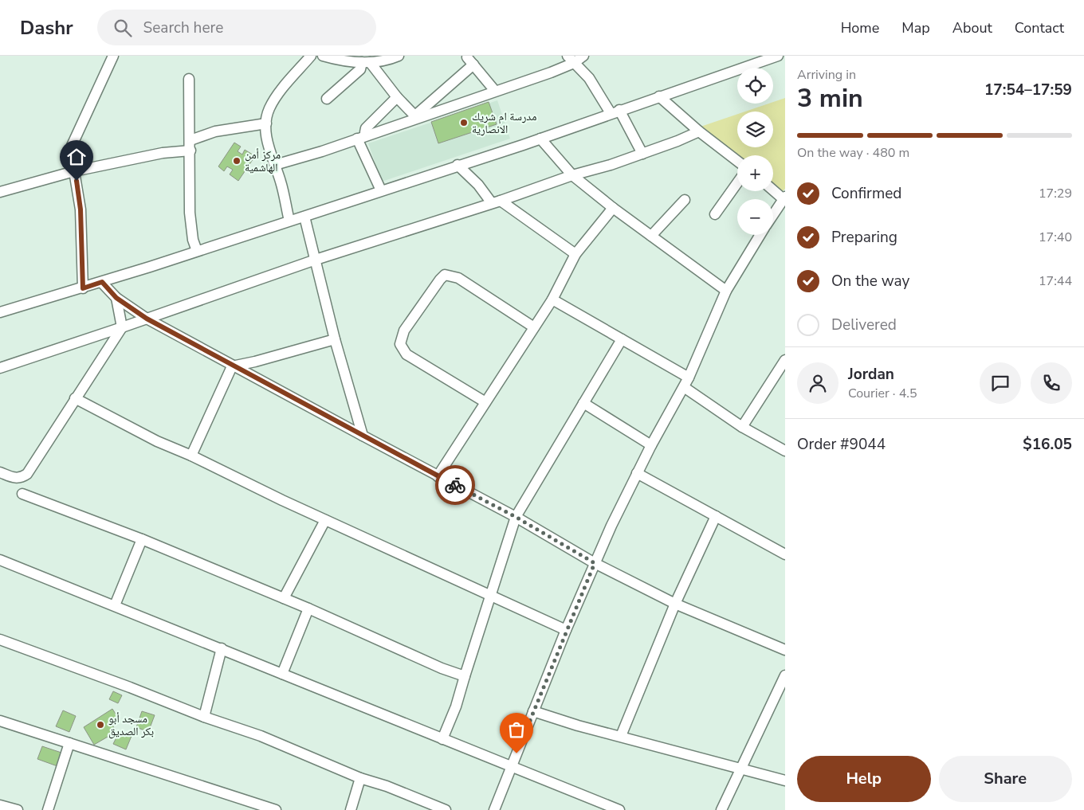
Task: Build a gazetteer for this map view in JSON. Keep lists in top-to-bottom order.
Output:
{
  "places": ["مدرسة ام شريك الانصارية", "مركز أمن الهاشمية", "مسجد أبو بكر الصديق"],
  "page": {
    "header": "Dashr",
    "search": "Search here",
    "nav": [
      "Home",
      "Map",
      "About",
      "Contact"
    ],
    "heading": ["3 min", "Arriving in", "17:54–17:59"],
    "panel": [
      "Jordan",
      "Courier · 4.5",
      "Order #9044",
      "$16.05"
    ],
    "map_buttons": ["+", "−"],
    "bar": "On the way · 480 m",
    "list": [
      ["Confirmed", "17:29"],
      ["Preparing", "17:40"],
      ["On the way", "17:44"],
      "Delivered"
    ],
    "buttons": ["Help", "Share"]
  }
}
